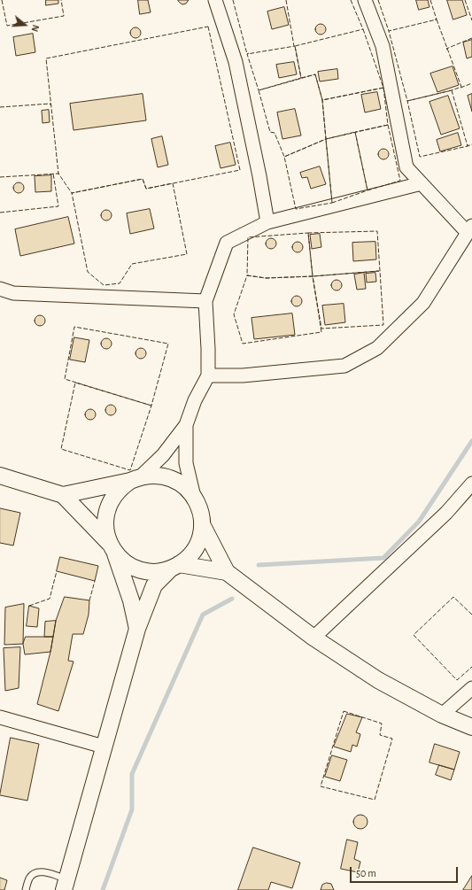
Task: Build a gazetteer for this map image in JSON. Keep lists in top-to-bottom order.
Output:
{
  "scale_bar": "50 m",
  "north": "right"
}
